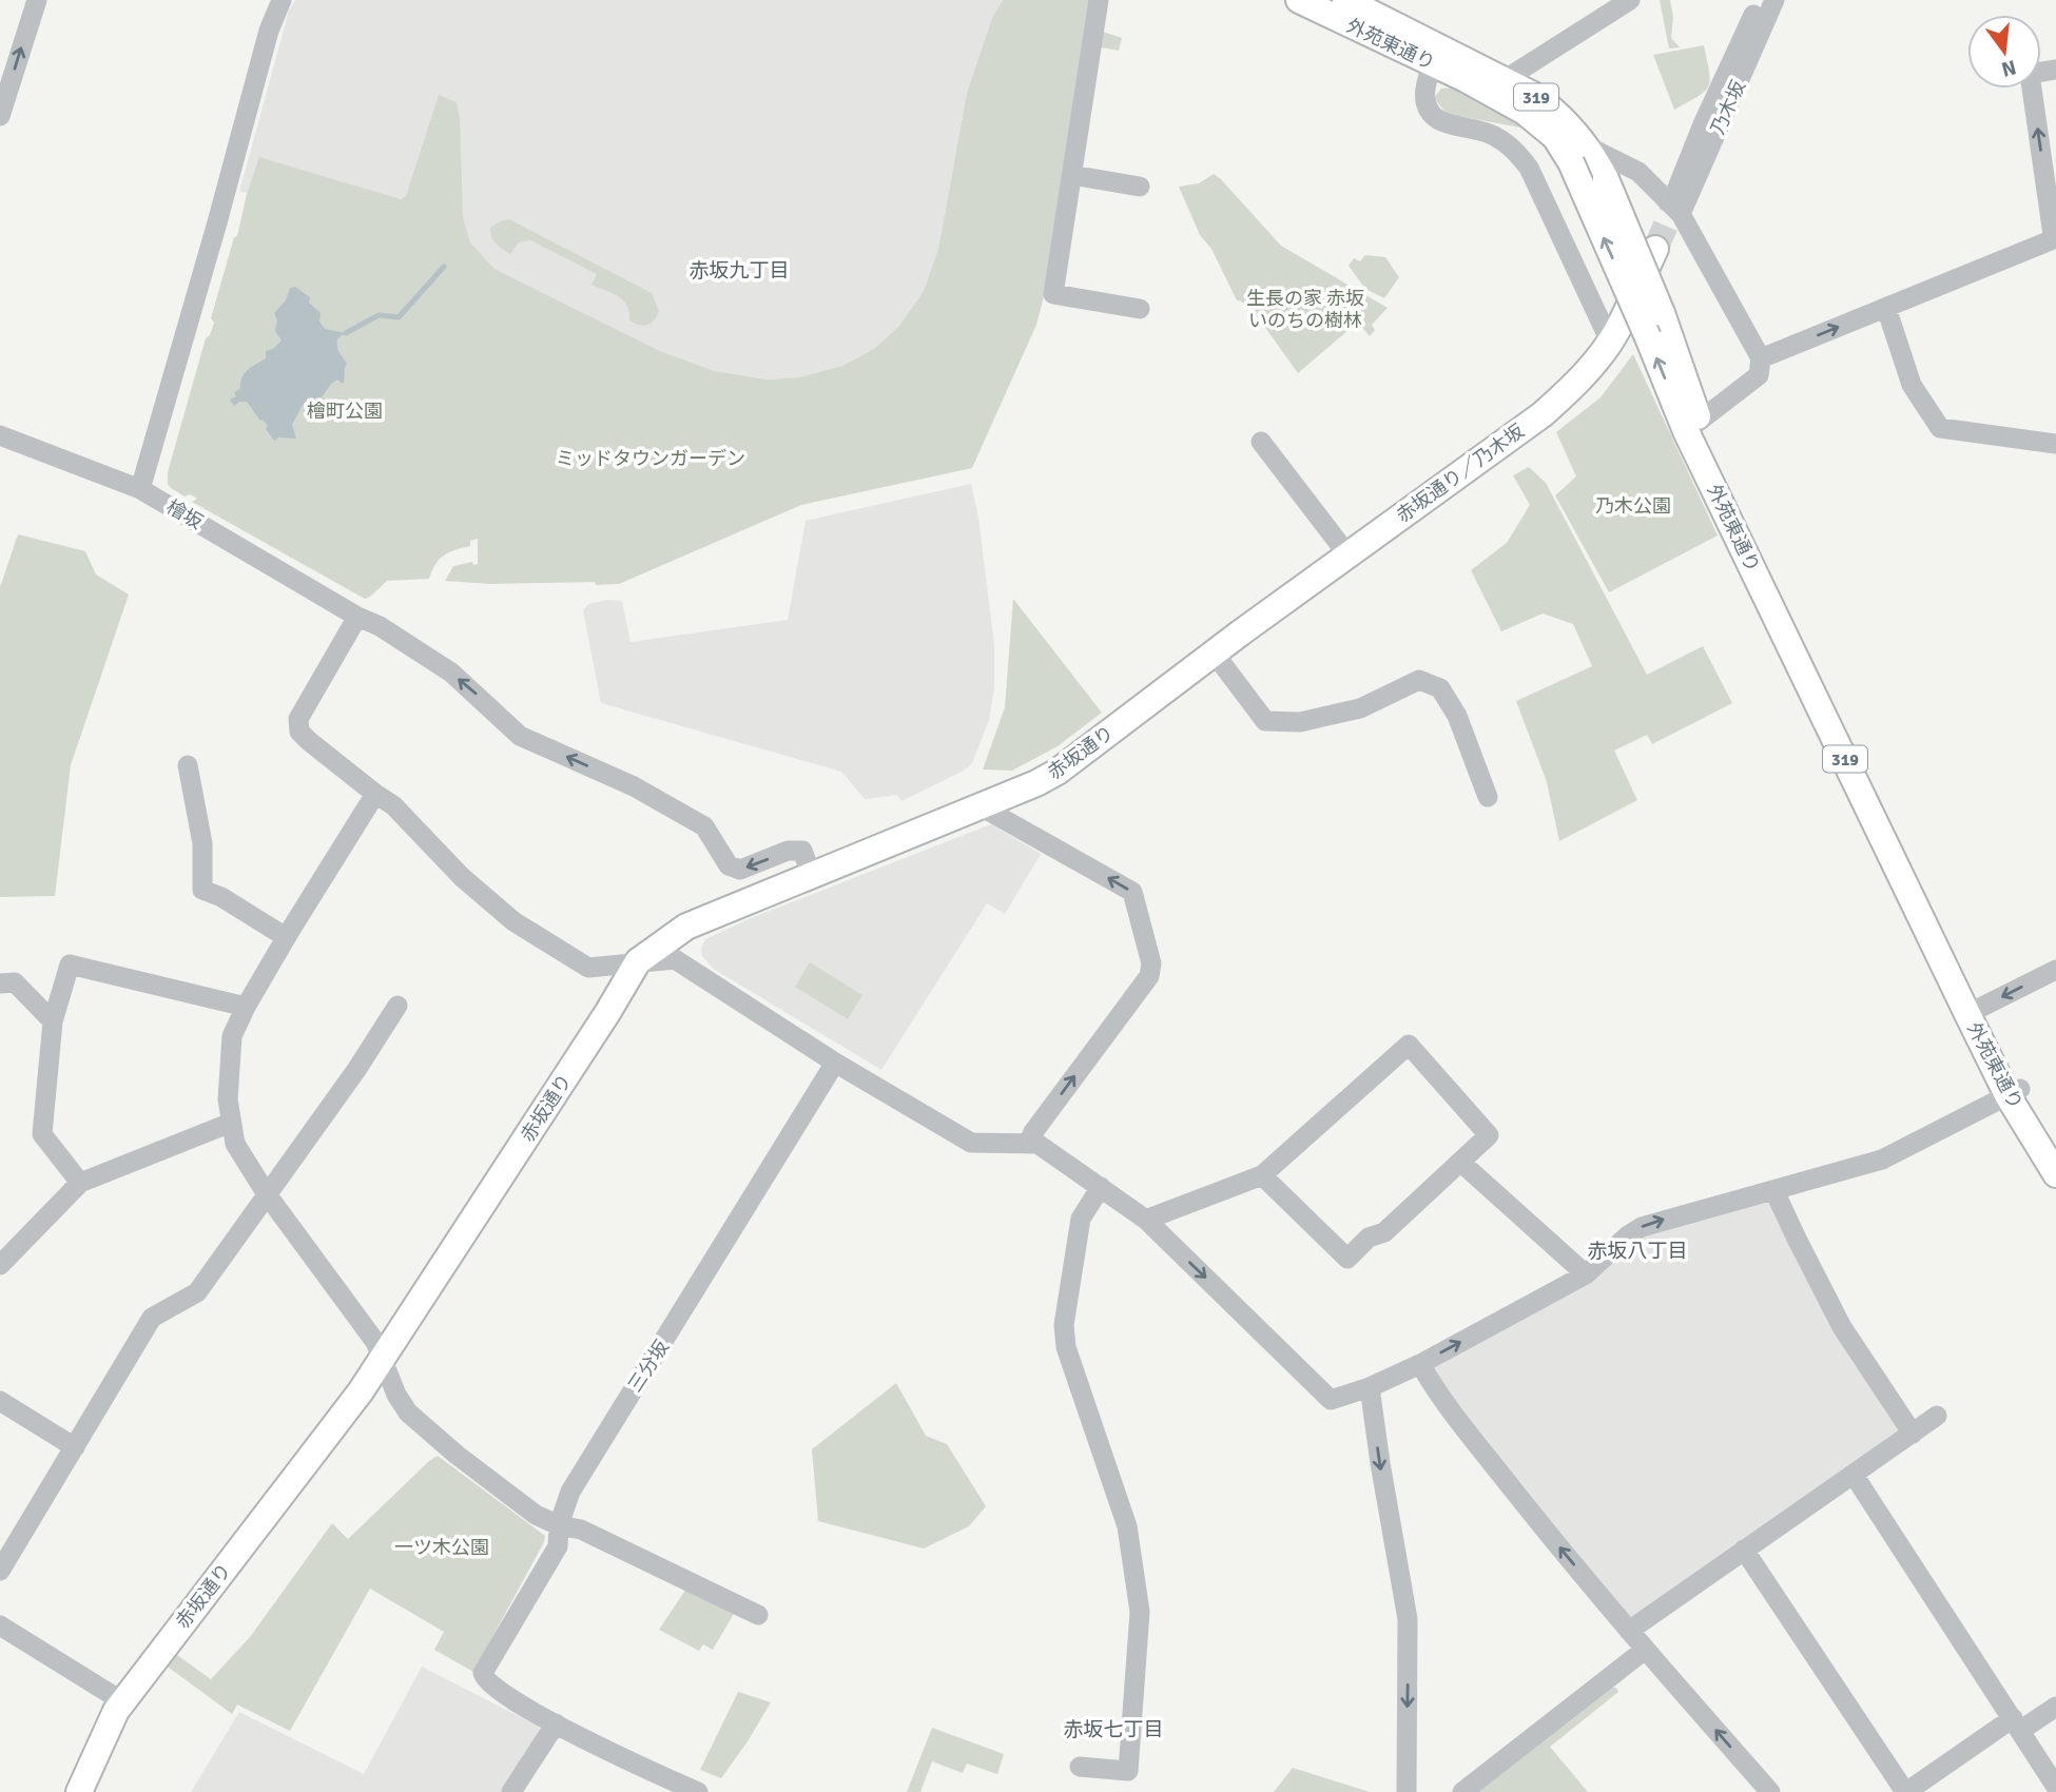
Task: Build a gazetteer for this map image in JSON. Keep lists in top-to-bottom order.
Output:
{
  "streets": {
    "main road": [
      "外苑東通り",
      "319",
      "赤坂通り／乃木坂",
      "赤坂通り"
    ],
    "street": ["乃木坂", "檜坂", "三分坂"]
  },
  "crossings": [
    ["赤坂通り／乃木坂", "赤坂通り"],
    ["檜坂", "赤坂通り"]
  ],
  "districts": ["赤坂九丁目", "赤坂八丁目", "赤坂七丁目"],
  "parks": [
    "生長の家 赤坂 いのちの樹林",
    "檜町公園",
    "ミッドタウンガーデン",
    "乃木公園",
    "一ツ木公園"
  ],
  "north": "bottom"
}
